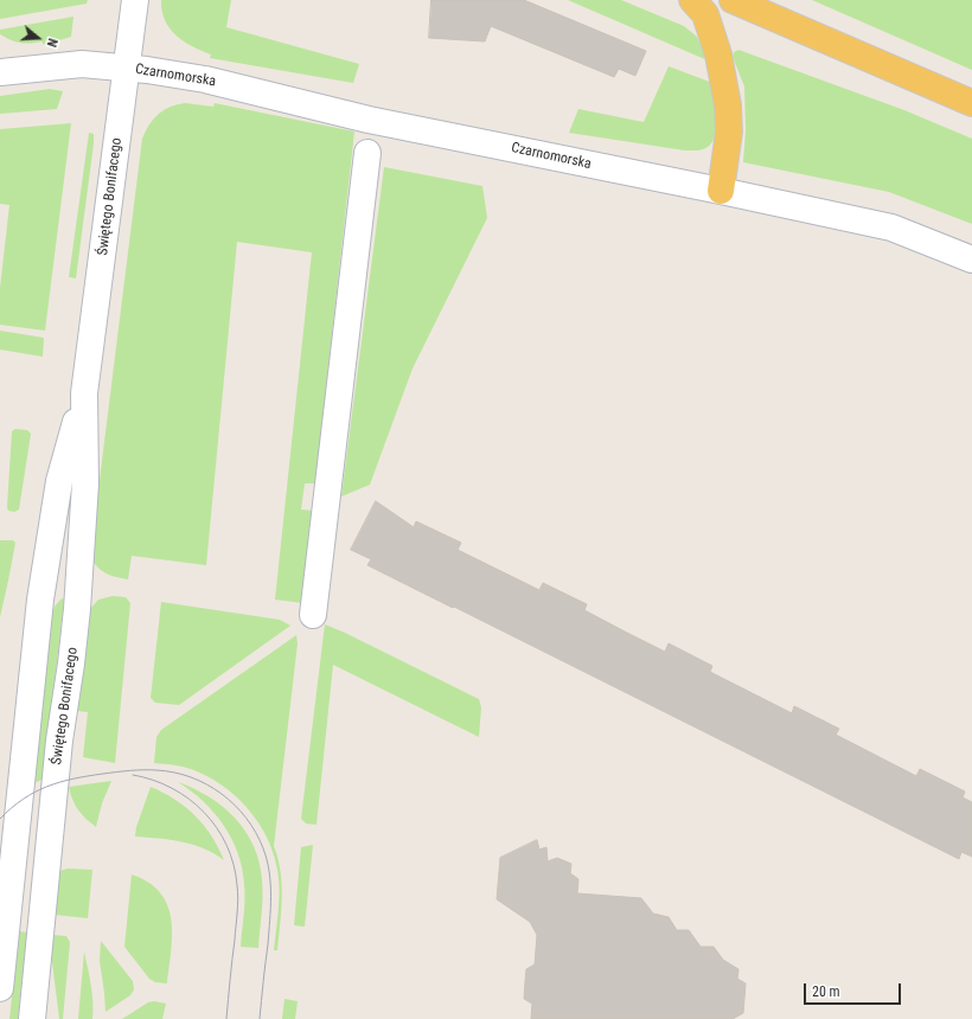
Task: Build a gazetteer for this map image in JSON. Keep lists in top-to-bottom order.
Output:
{
  "streets": {
    "street": ["Czarnomorska", "Świętego Bonifacego"]
  },
  "crossings": [
    ["Czarnomorska", "Świętego Bonifacego"]
  ],
  "scale_bar": "20 m",
  "north": "right"
}
